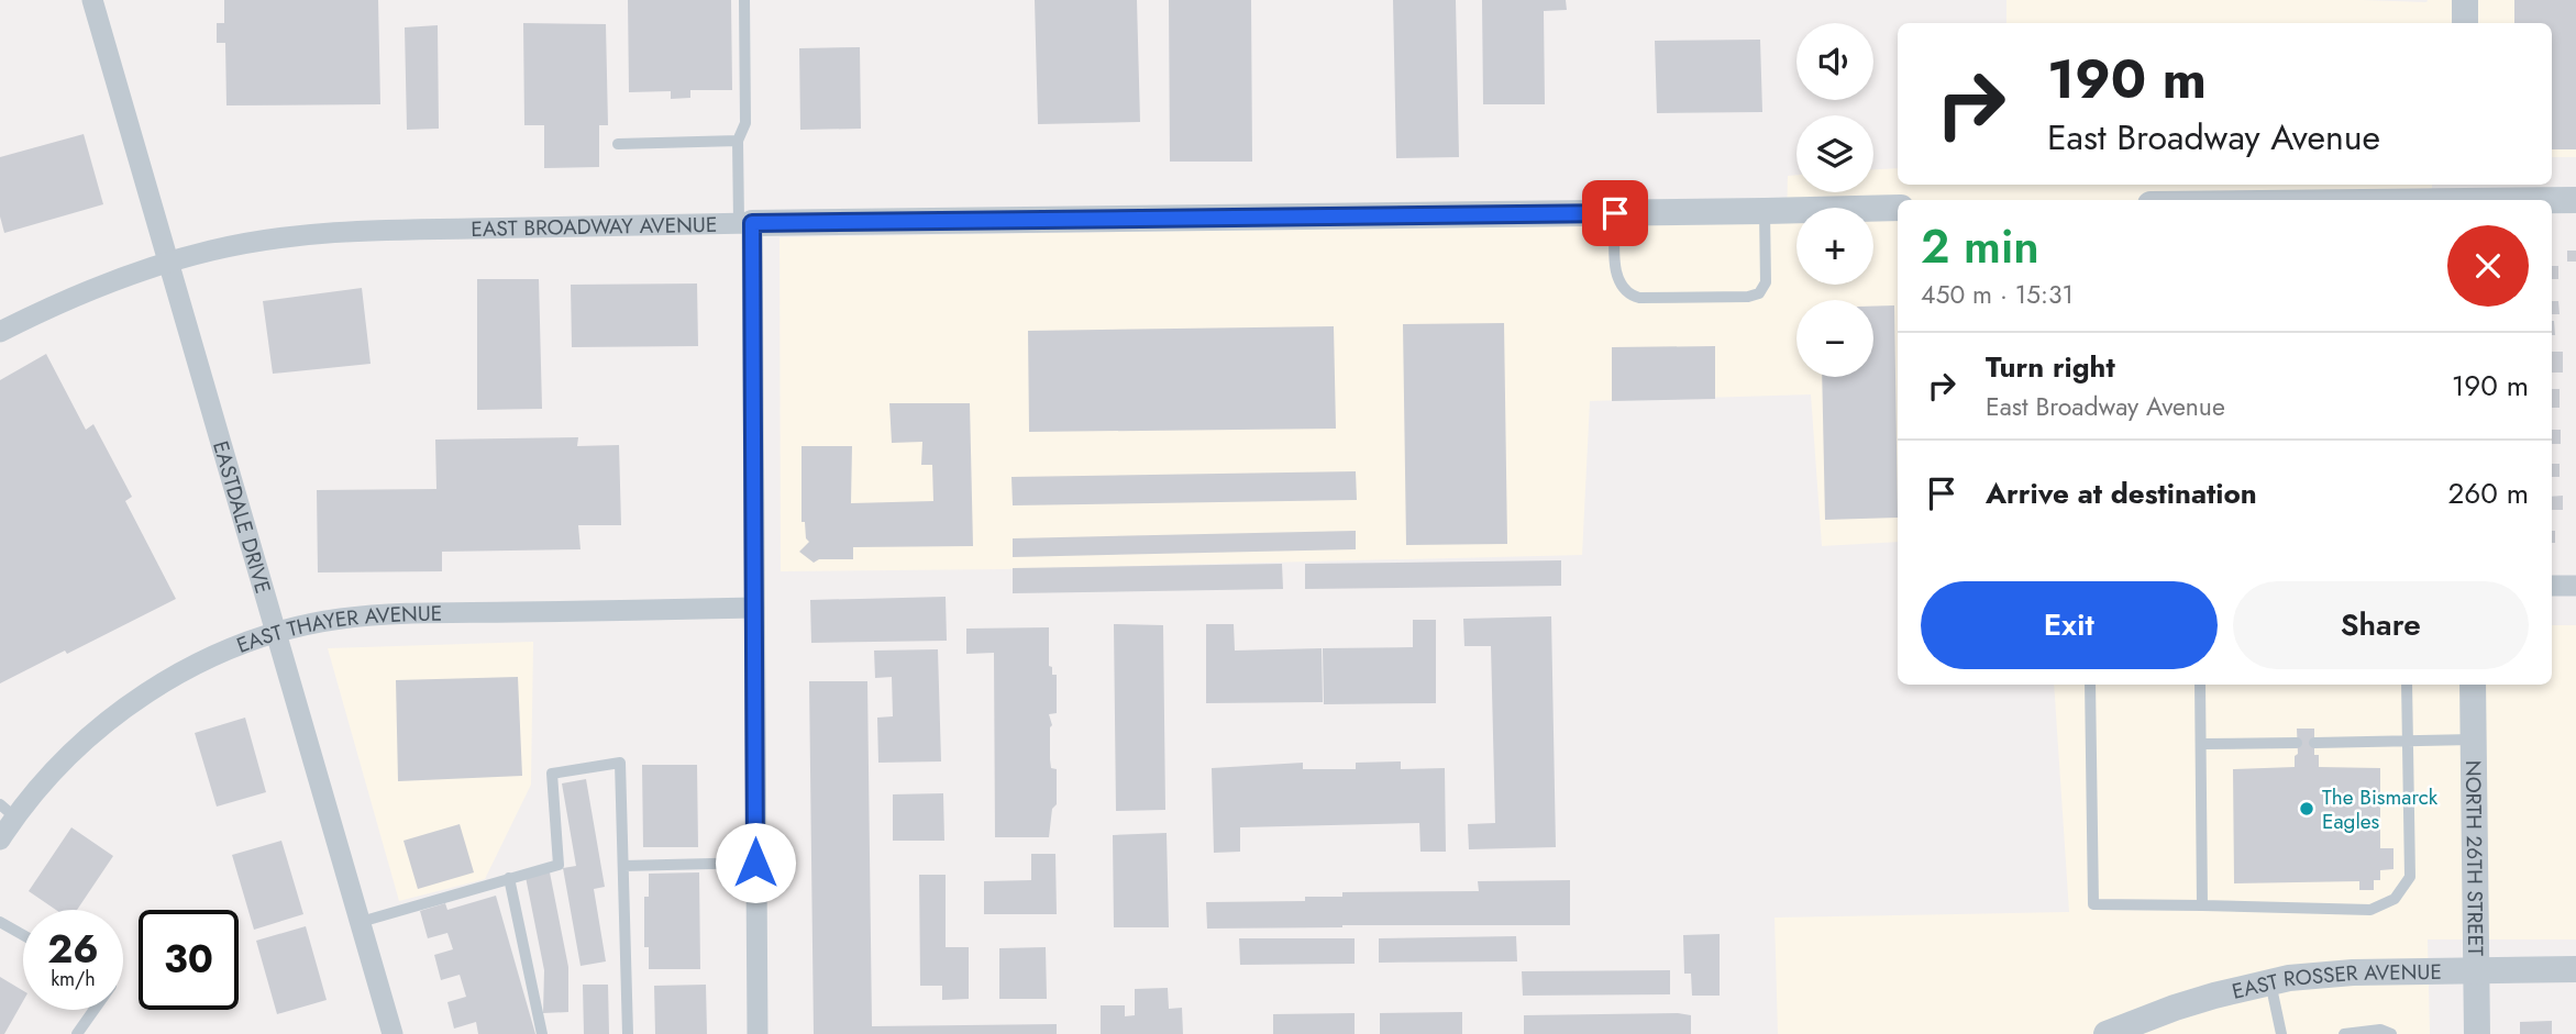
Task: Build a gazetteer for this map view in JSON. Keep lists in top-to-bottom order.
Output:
{
  "streets": {
    "street": [
      "EAST BROADWAY AVENUE",
      "EASTDALE DRIVE",
      "EAST THAYER AVENUE",
      "NORTH 26TH STREET",
      "EAST ROSSER AVENUE"
    ]
  },
  "crossings": [
    ["EAST BROADWAY AVENUE", "EASTDALE DRIVE"],
    ["EASTDALE DRIVE", "EAST THAYER AVENUE"],
    ["NORTH 26TH STREET", "EAST ROSSER AVENUE"]
  ],
  "places": ["The Bismarck Eagles"],
  "page": {
    "map_buttons": ["+", "−"],
    "turn": ["190 m", "East Broadway Avenue"],
    "heading": ["2 min", "450 m · 15:31"],
    "list": [
      {
        "name": "Turn right",
        "note": "East Broadway Avenue",
        "value": "190 m"
      },
      {
        "name": "Arrive at destination",
        "value": "260 m"
      }
    ],
    "buttons": ["Exit", "Share"],
    "speed": "26 km/h",
    "limit": "30"
  }
}
